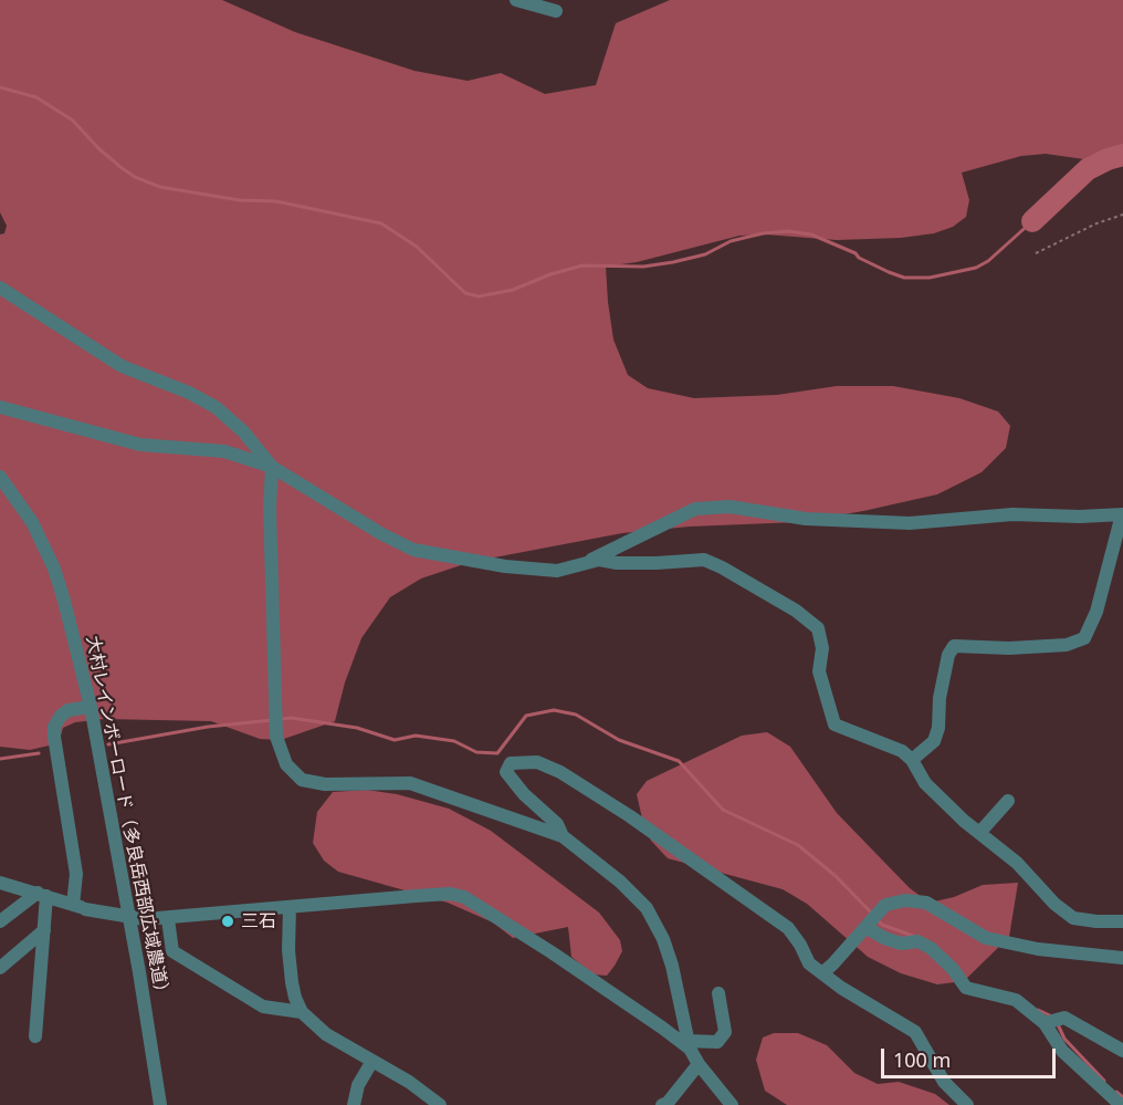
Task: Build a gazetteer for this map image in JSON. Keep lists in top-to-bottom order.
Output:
{
  "streets": {
    "street": ["大村レインボーロード（多良岳西部広域農道）"]
  },
  "places": ["三石"],
  "scale_bar": "100 m"
}
